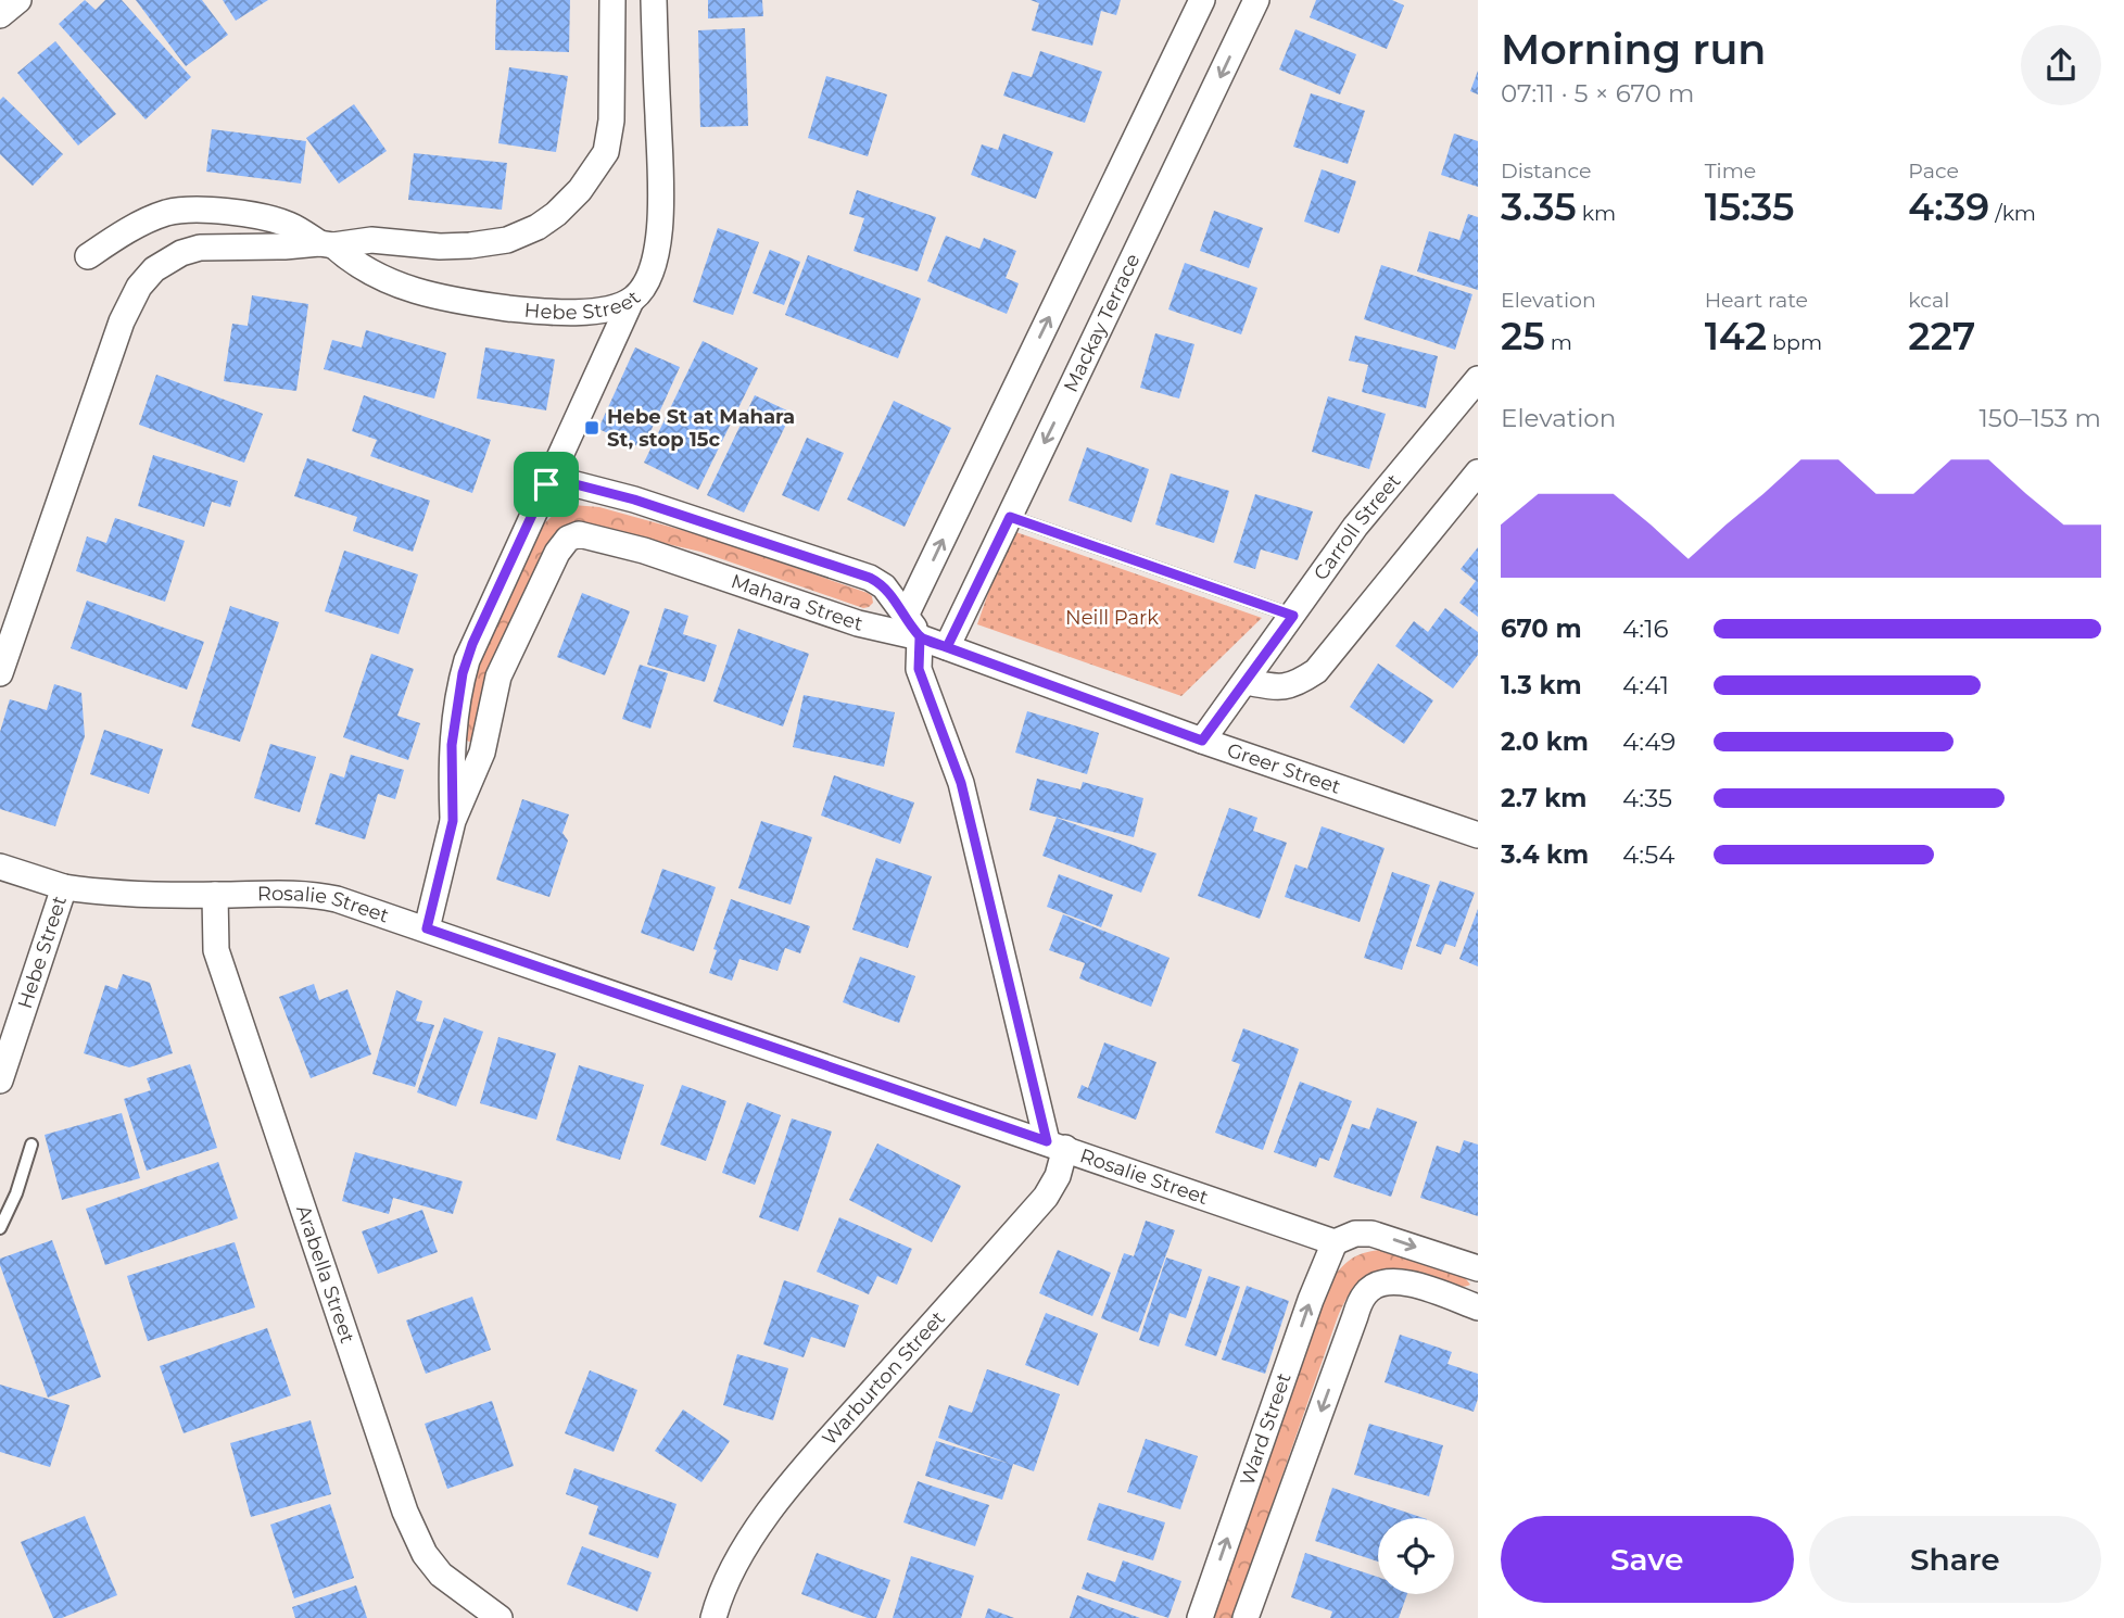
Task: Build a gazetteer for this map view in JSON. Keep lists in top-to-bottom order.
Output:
{
  "streets": {
    "street": [
      "Hebe Street",
      "Mackay Terrace",
      "Carroll Street",
      "Mahara Street",
      "Greer Street",
      "Rosalie Street",
      "Arabella Street",
      "Warburton Street",
      "Ward Street"
    ]
  },
  "crossings": [
    ["Hebe Street", "Mahara Street"],
    ["Hebe Street", "Rosalie Street"],
    ["Mackay Terrace", "Greer Street"],
    ["Carroll Street", "Greer Street"],
    ["Mahara Street", "Greer Street"],
    ["Mahara Street", "Rosalie Street"],
    ["Rosalie Street", "Arabella Street"],
    ["Rosalie Street", "Warburton Street"],
    ["Rosalie Street", "Ward Street"]
  ],
  "one_way": ["Ward Street"],
  "parks": ["Neill Park"],
  "places": {
    "transit": ["Hebe St at Mahara St, stop 15c"]
  },
  "page": {
    "heading": ["Morning run", "07:11 · 5 × 670 m"],
    "stats": [
      ["Distance", "3.35 km"],
      ["Time", "15:35"],
      ["Pace", "4:39 /km"],
      ["Elevation", "25 m"],
      ["Heart rate", "142 bpm"],
      ["kcal", "227"]
    ],
    "chart": ["Elevation", "150–153 m"],
    "list": [
      {
        "name": "670 m",
        "note": "4:16"
      },
      {
        "name": "1.3 km",
        "note": "4:41"
      },
      {
        "name": "2.0 km",
        "note": "4:49"
      },
      {
        "name": "2.7 km",
        "note": "4:35"
      },
      {
        "name": "3.4 km",
        "note": "4:54"
      }
    ],
    "buttons": ["Save", "Share"]
  }
}
